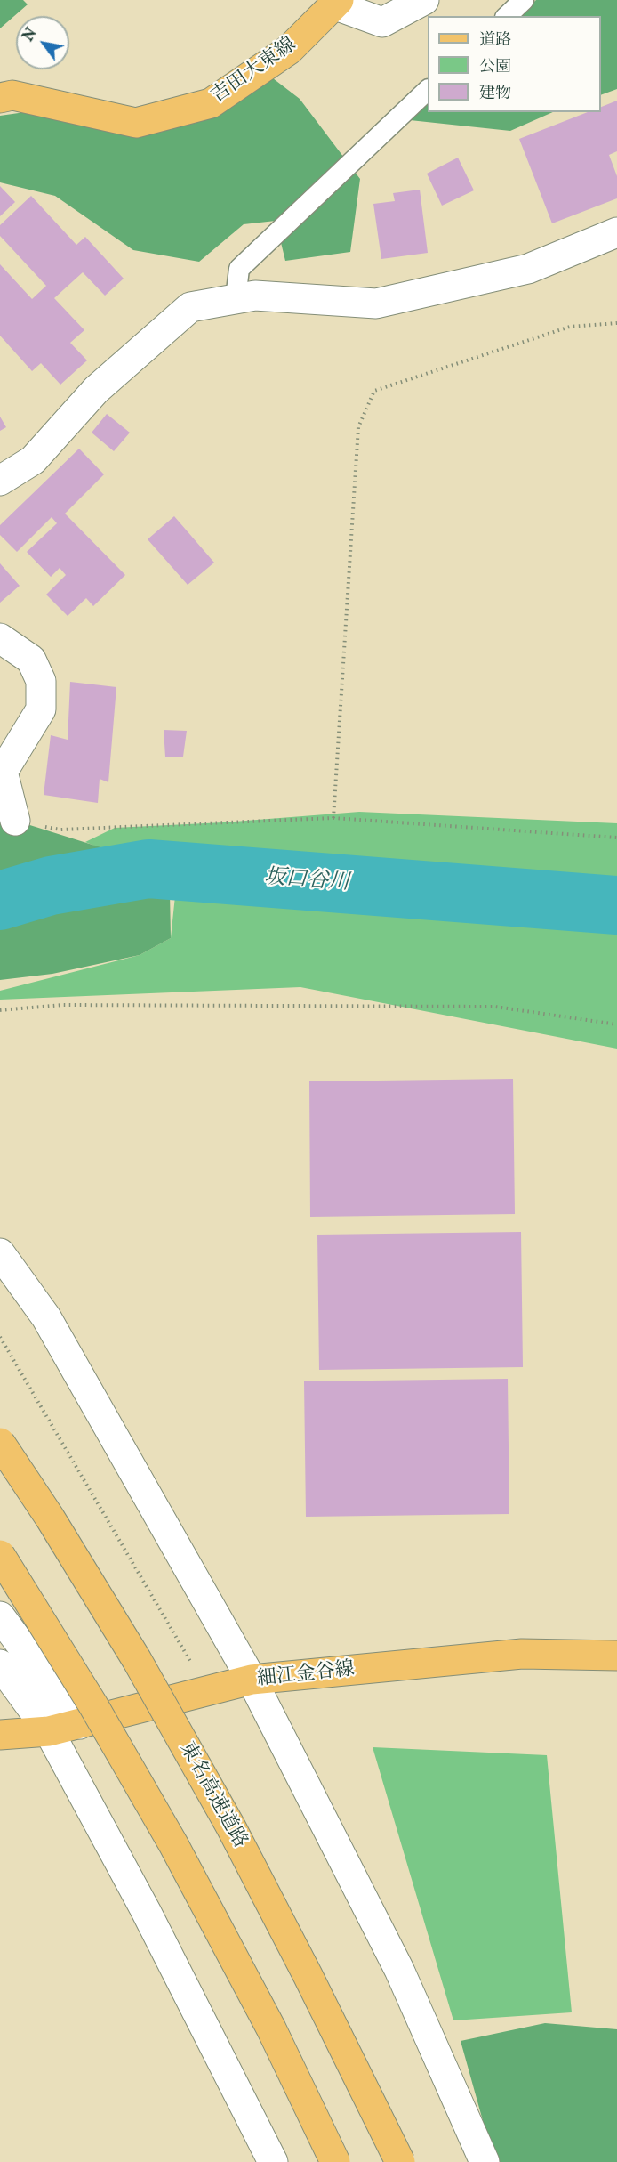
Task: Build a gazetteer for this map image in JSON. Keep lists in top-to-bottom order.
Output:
{
  "streets": {
    "main road": ["吉田大東線", "細江金谷線", "東名高速道路"]
  },
  "water": ["坂口谷川"],
  "legend": ["道路", "公園", "建物"],
  "north": "top left"
}
